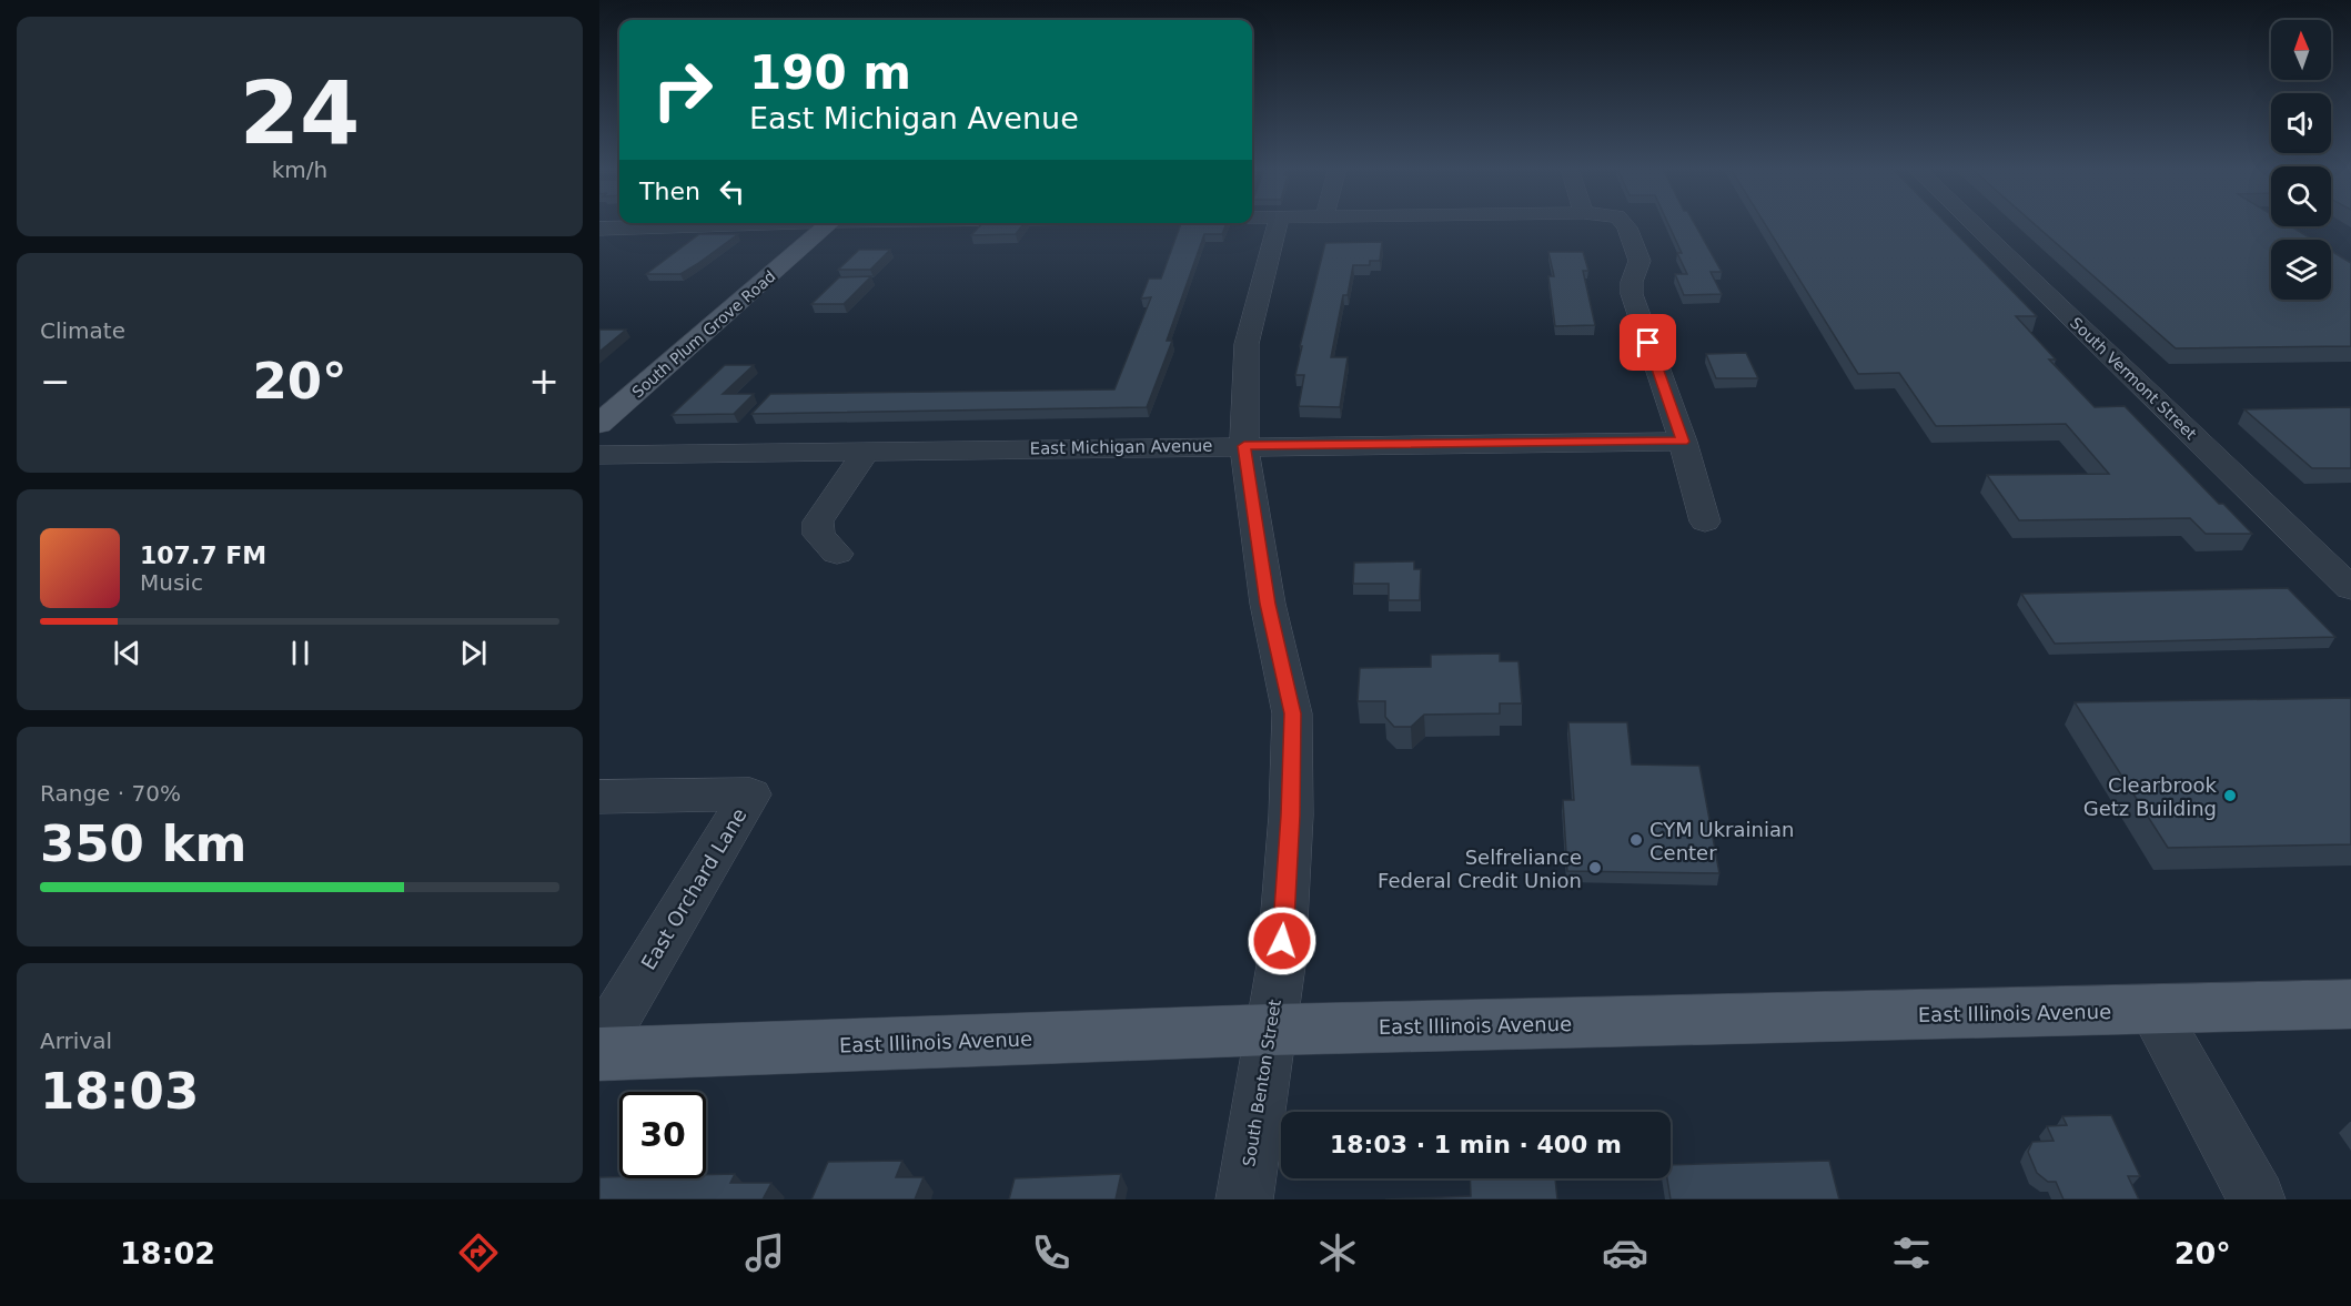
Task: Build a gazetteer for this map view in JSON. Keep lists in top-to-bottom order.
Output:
{
  "streets": {
    "main road": ["South Plum Grove Road", "East Illinois Avenue"],
    "street": [
      "South Vermont Street",
      "East Michigan Avenue",
      "East Orchard Lane",
      "South Benton Street"
    ]
  },
  "crossings": [
    ["East Michigan Avenue", "South Benton Street"],
    ["East Illinois Avenue", "South Benton Street"]
  ],
  "places": ["Clearbrook Getz Building", "CYM Ukrainian Center", "Selfreliance Federal Credit Union"],
  "north": "top",
  "page": {
    "tile": [
      ["24", "km/h"],
      "Climate",
      ["Range · 70%", "350 km"],
      ["Arrival", "18:03"]
    ],
    "turn": ["190 m", "East Michigan Avenue"],
    "then": "Then",
    "heat": ["−", "20°", "+"],
    "song": ["107.7 FM", "Music"],
    "limit": "30",
    "trip": "18:03 · 1 min · 400 m",
    "tabs": ["18:02", "20°"]
  }
}
